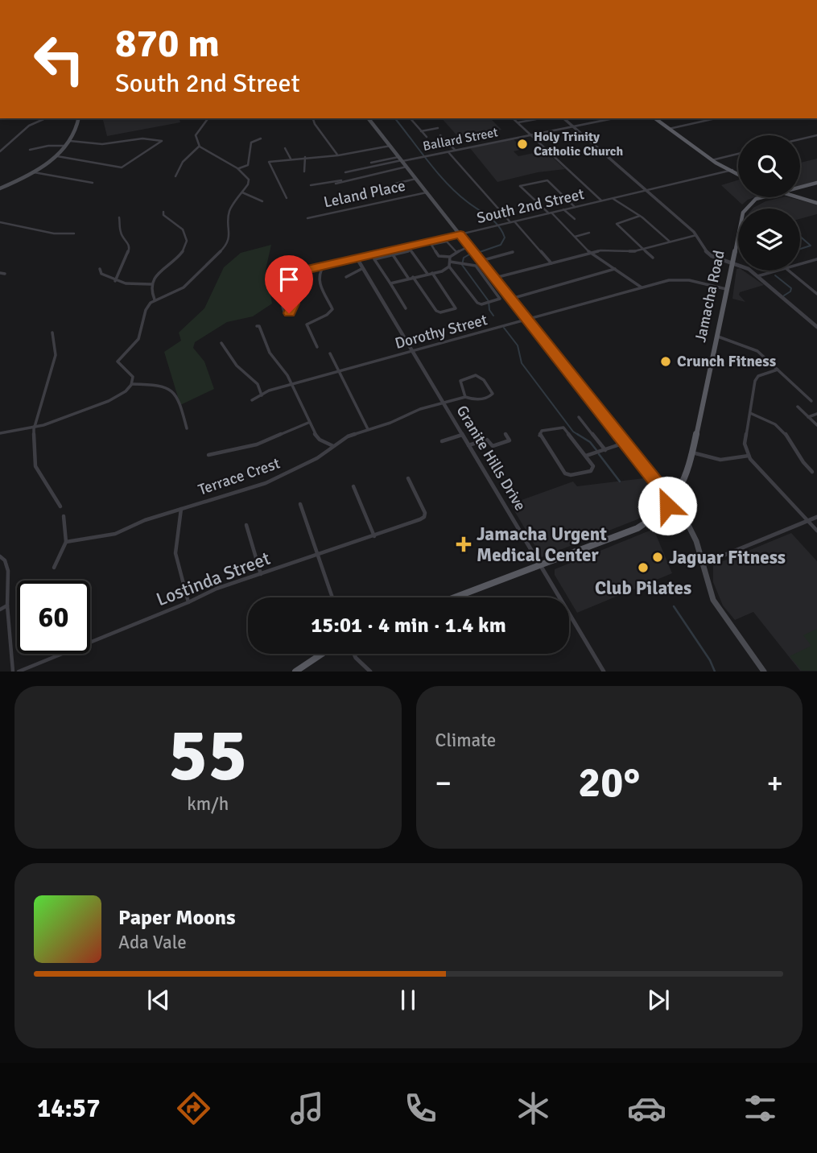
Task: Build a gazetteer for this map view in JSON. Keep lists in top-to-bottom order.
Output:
{
  "streets": {
    "main road": ["Jamacha Road"],
    "street": [
      "Ballard Street",
      "Leland Place",
      "South 2nd Street",
      "Dorothy Street",
      "Granite Hills Drive",
      "Terrace Crest",
      "Lostinda Street"
    ]
  },
  "crossings": [
    ["South 2nd Street", "Granite Hills Drive"],
    ["Jamacha Road", "Dorothy Street"],
    ["Jamacha Road", "Granite Hills Drive"],
    ["Dorothy Street", "Granite Hills Drive"],
    ["Granite Hills Drive", "Terrace Crest"]
  ],
  "places": {
    "other": [
      "Holy Trinity Catholic Church",
      "Crunch Fitness",
      "Jaguar Fitness",
      "Club Pilates"
    ],
    "health": ["Jamacha Urgent Medical Center"]
  },
  "page": {
    "turn": ["870 m", "South 2nd Street"],
    "limit": "60",
    "trip": "15:01 · 4 min · 1.4 km",
    "tile": [
      ["55", "km/h"],
      "Climate"
    ],
    "heat": ["−", "20°", "+"],
    "song": ["Paper Moons", "Ada Vale"],
    "tabs": "14:57"
  }
}
